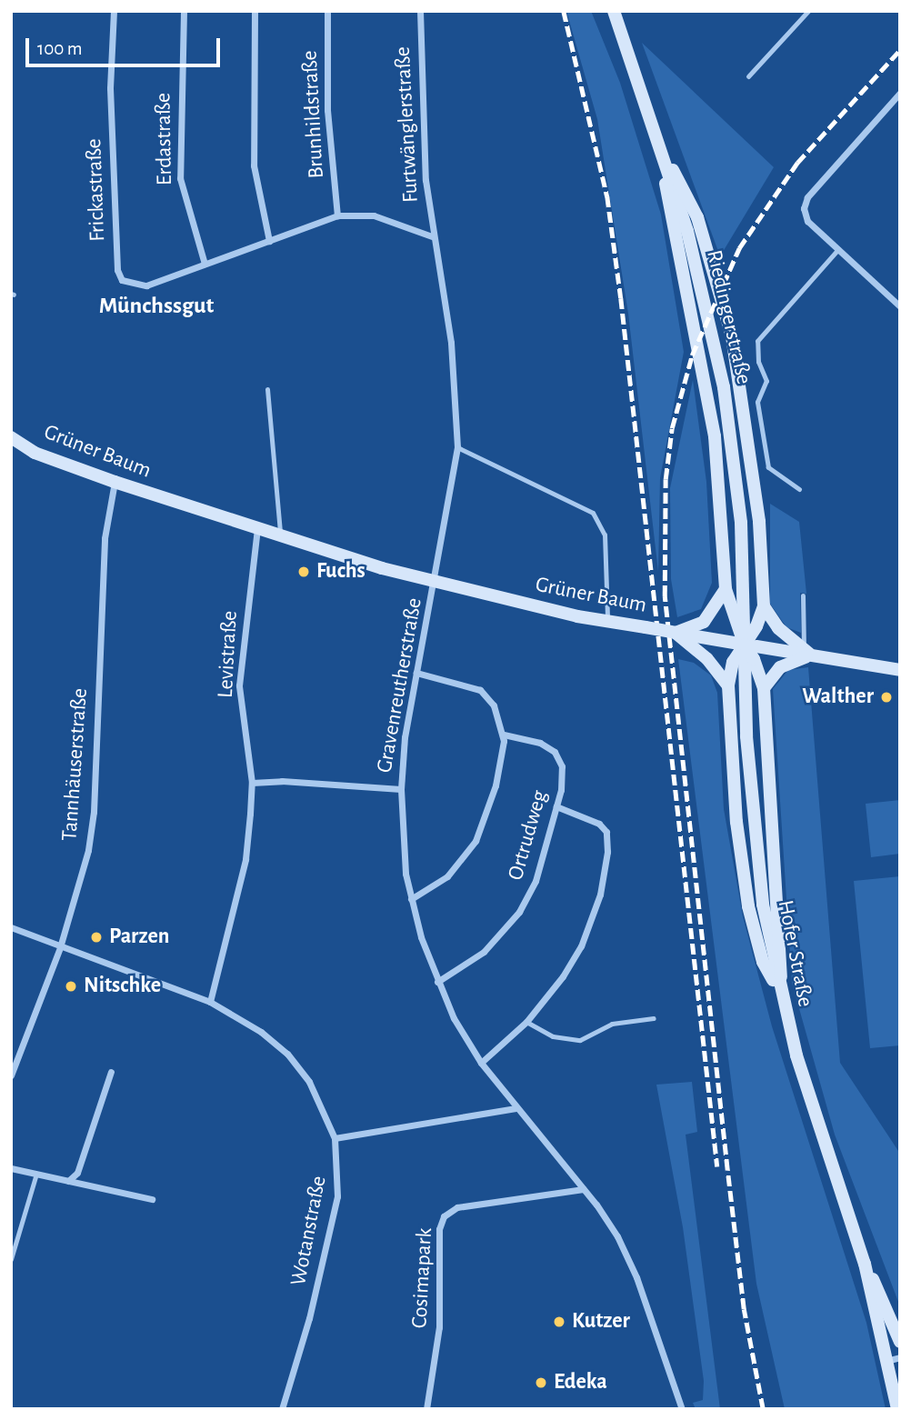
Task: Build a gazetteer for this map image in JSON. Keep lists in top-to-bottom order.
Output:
{
  "streets": {
    "main road": ["Riedingerstraße", "Grüner Baum", "Hofer Straße"],
    "street": [
      "Brunhildstraße",
      "Furtwänglerstraße",
      "Erdastraße",
      "Frickastraße",
      "Levistraße",
      "Gravenreutherstraße",
      "Tannhäuserstraße",
      "Ortrudweg",
      "Wotanstraße",
      "Cosimapark"
    ]
  },
  "crossings": [
    ["Brunhildstraße", "Furtwänglerstraße"],
    ["Furtwänglerstraße", "Erdastraße"],
    ["Furtwänglerstraße", "Frickastraße"],
    ["Furtwänglerstraße", "Grüner Baum"],
    ["Furtwänglerstraße", "Gravenreutherstraße"],
    ["Erdastraße", "Frickastraße"],
    ["Riedingerstraße", "Grüner Baum"],
    ["Riedingerstraße", "Hofer Straße"],
    ["Grüner Baum", "Levistraße"],
    ["Grüner Baum", "Gravenreutherstraße"],
    ["Grüner Baum", "Tannhäuserstraße"],
    ["Grüner Baum", "Hofer Straße"],
    ["Levistraße", "Wotanstraße"],
    ["Gravenreutherstraße", "Ortrudweg"],
    ["Gravenreutherstraße", "Cosimapark"],
    ["Tannhäuserstraße", "Wotanstraße"]
  ],
  "districts": ["Münchssgut"],
  "places": [
    "Fuchs",
    "Walther",
    "Parzen",
    "Nitschke",
    "Kutzer",
    "Edeka"
  ],
  "scale_bar": "100 m"
}
